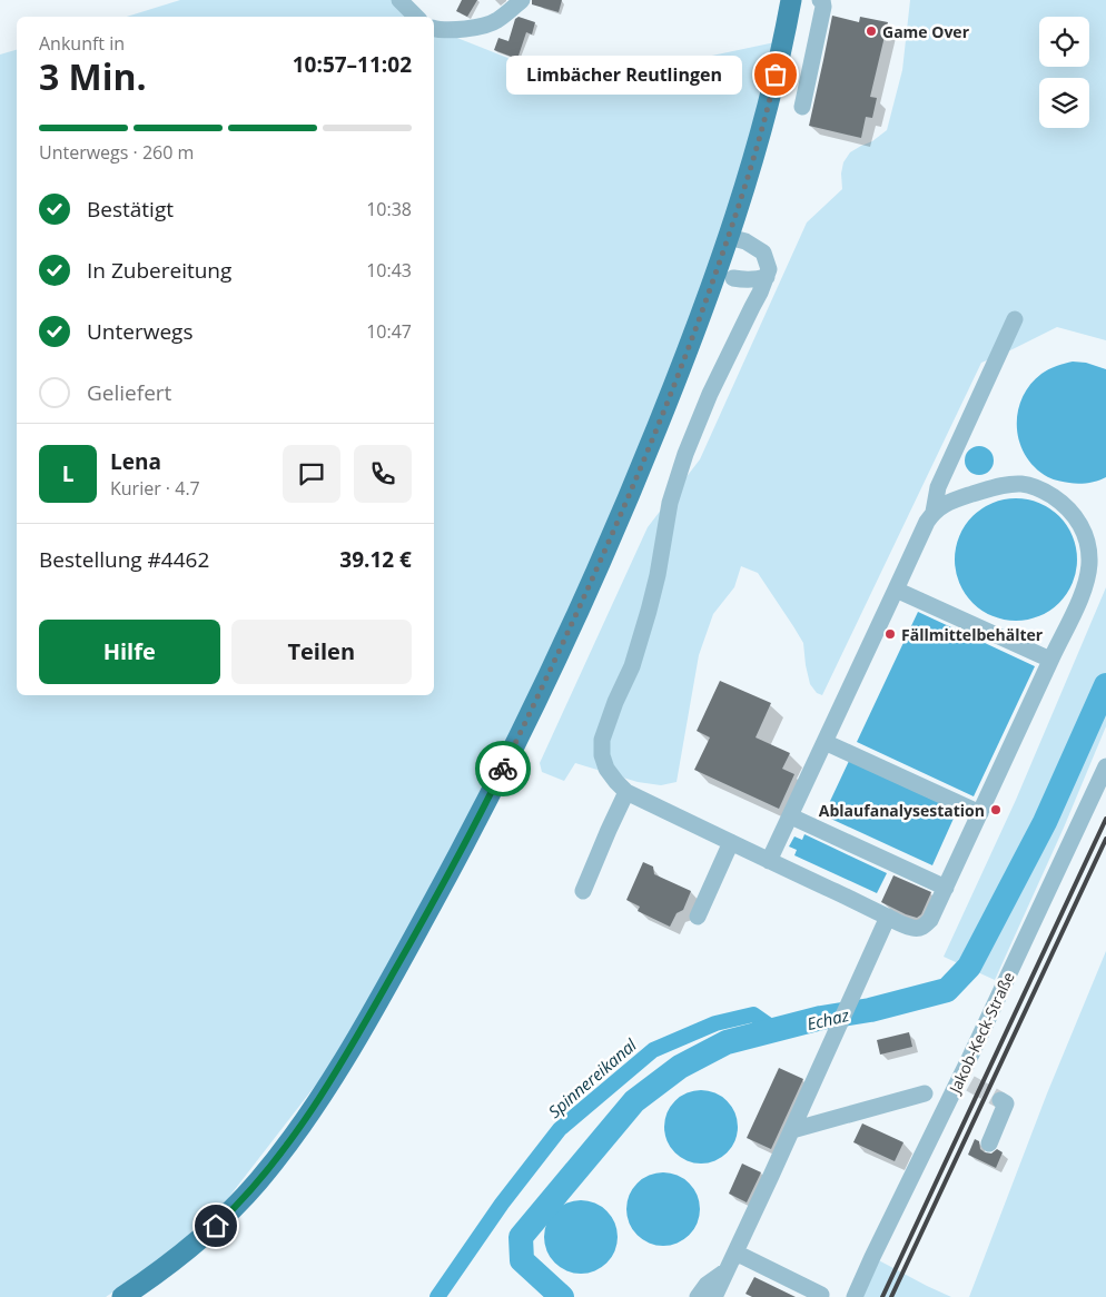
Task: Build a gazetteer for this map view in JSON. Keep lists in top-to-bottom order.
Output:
{
  "streets": {
    "street": ["Jakob-Keck-Straße"]
  },
  "water": ["Echaz", "Spinnereikanal"],
  "places": [
    "Game Over",
    "Limbächer Reutlingen",
    "Fällmittelbehälter",
    "Ablaufanalysestation"
  ],
  "page": {
    "heading": ["3 Min.", "Ankunft in", "10:57–11:02"],
    "panel": [
      "Lena",
      "Kurier · 4.7",
      "Bestellung #4462",
      "39.12 €"
    ],
    "bubble": "Limbächer Reutlingen",
    "bar": "Unterwegs · 260 m",
    "list": [
      ["Bestätigt", "10:38"],
      ["In Zubereitung", "10:43"],
      ["Unterwegs", "10:47"],
      "Geliefert"
    ],
    "round": "L",
    "buttons": ["Hilfe", "Teilen"]
  }
}
